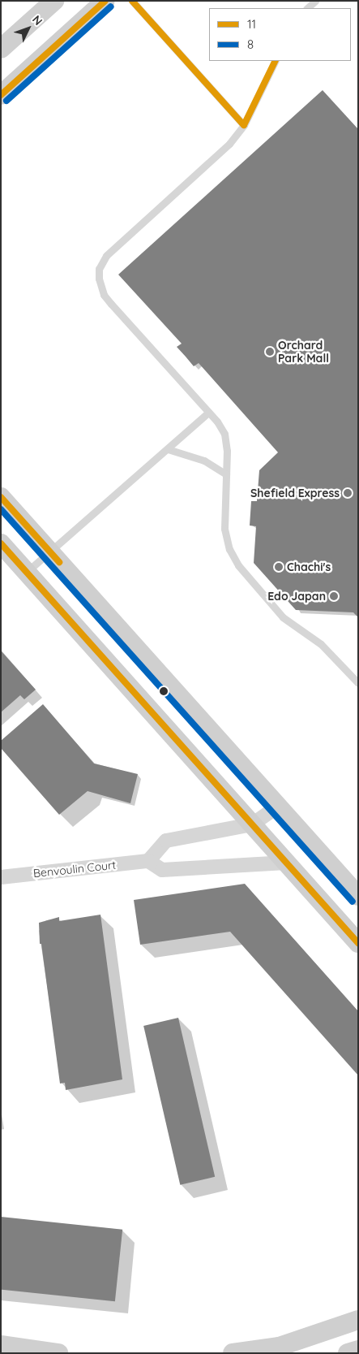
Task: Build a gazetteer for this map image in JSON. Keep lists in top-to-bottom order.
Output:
{
  "streets": {
    "street": ["Benvoulin Court"]
  },
  "places": [
    "Orchard Park Mall",
    "Shefield Express",
    "Chachi's",
    "Edo Japan"
  ],
  "lines": ["transit line 11", "transit line 8"],
  "legend": ["11", "8"],
  "north": "top right"
}
